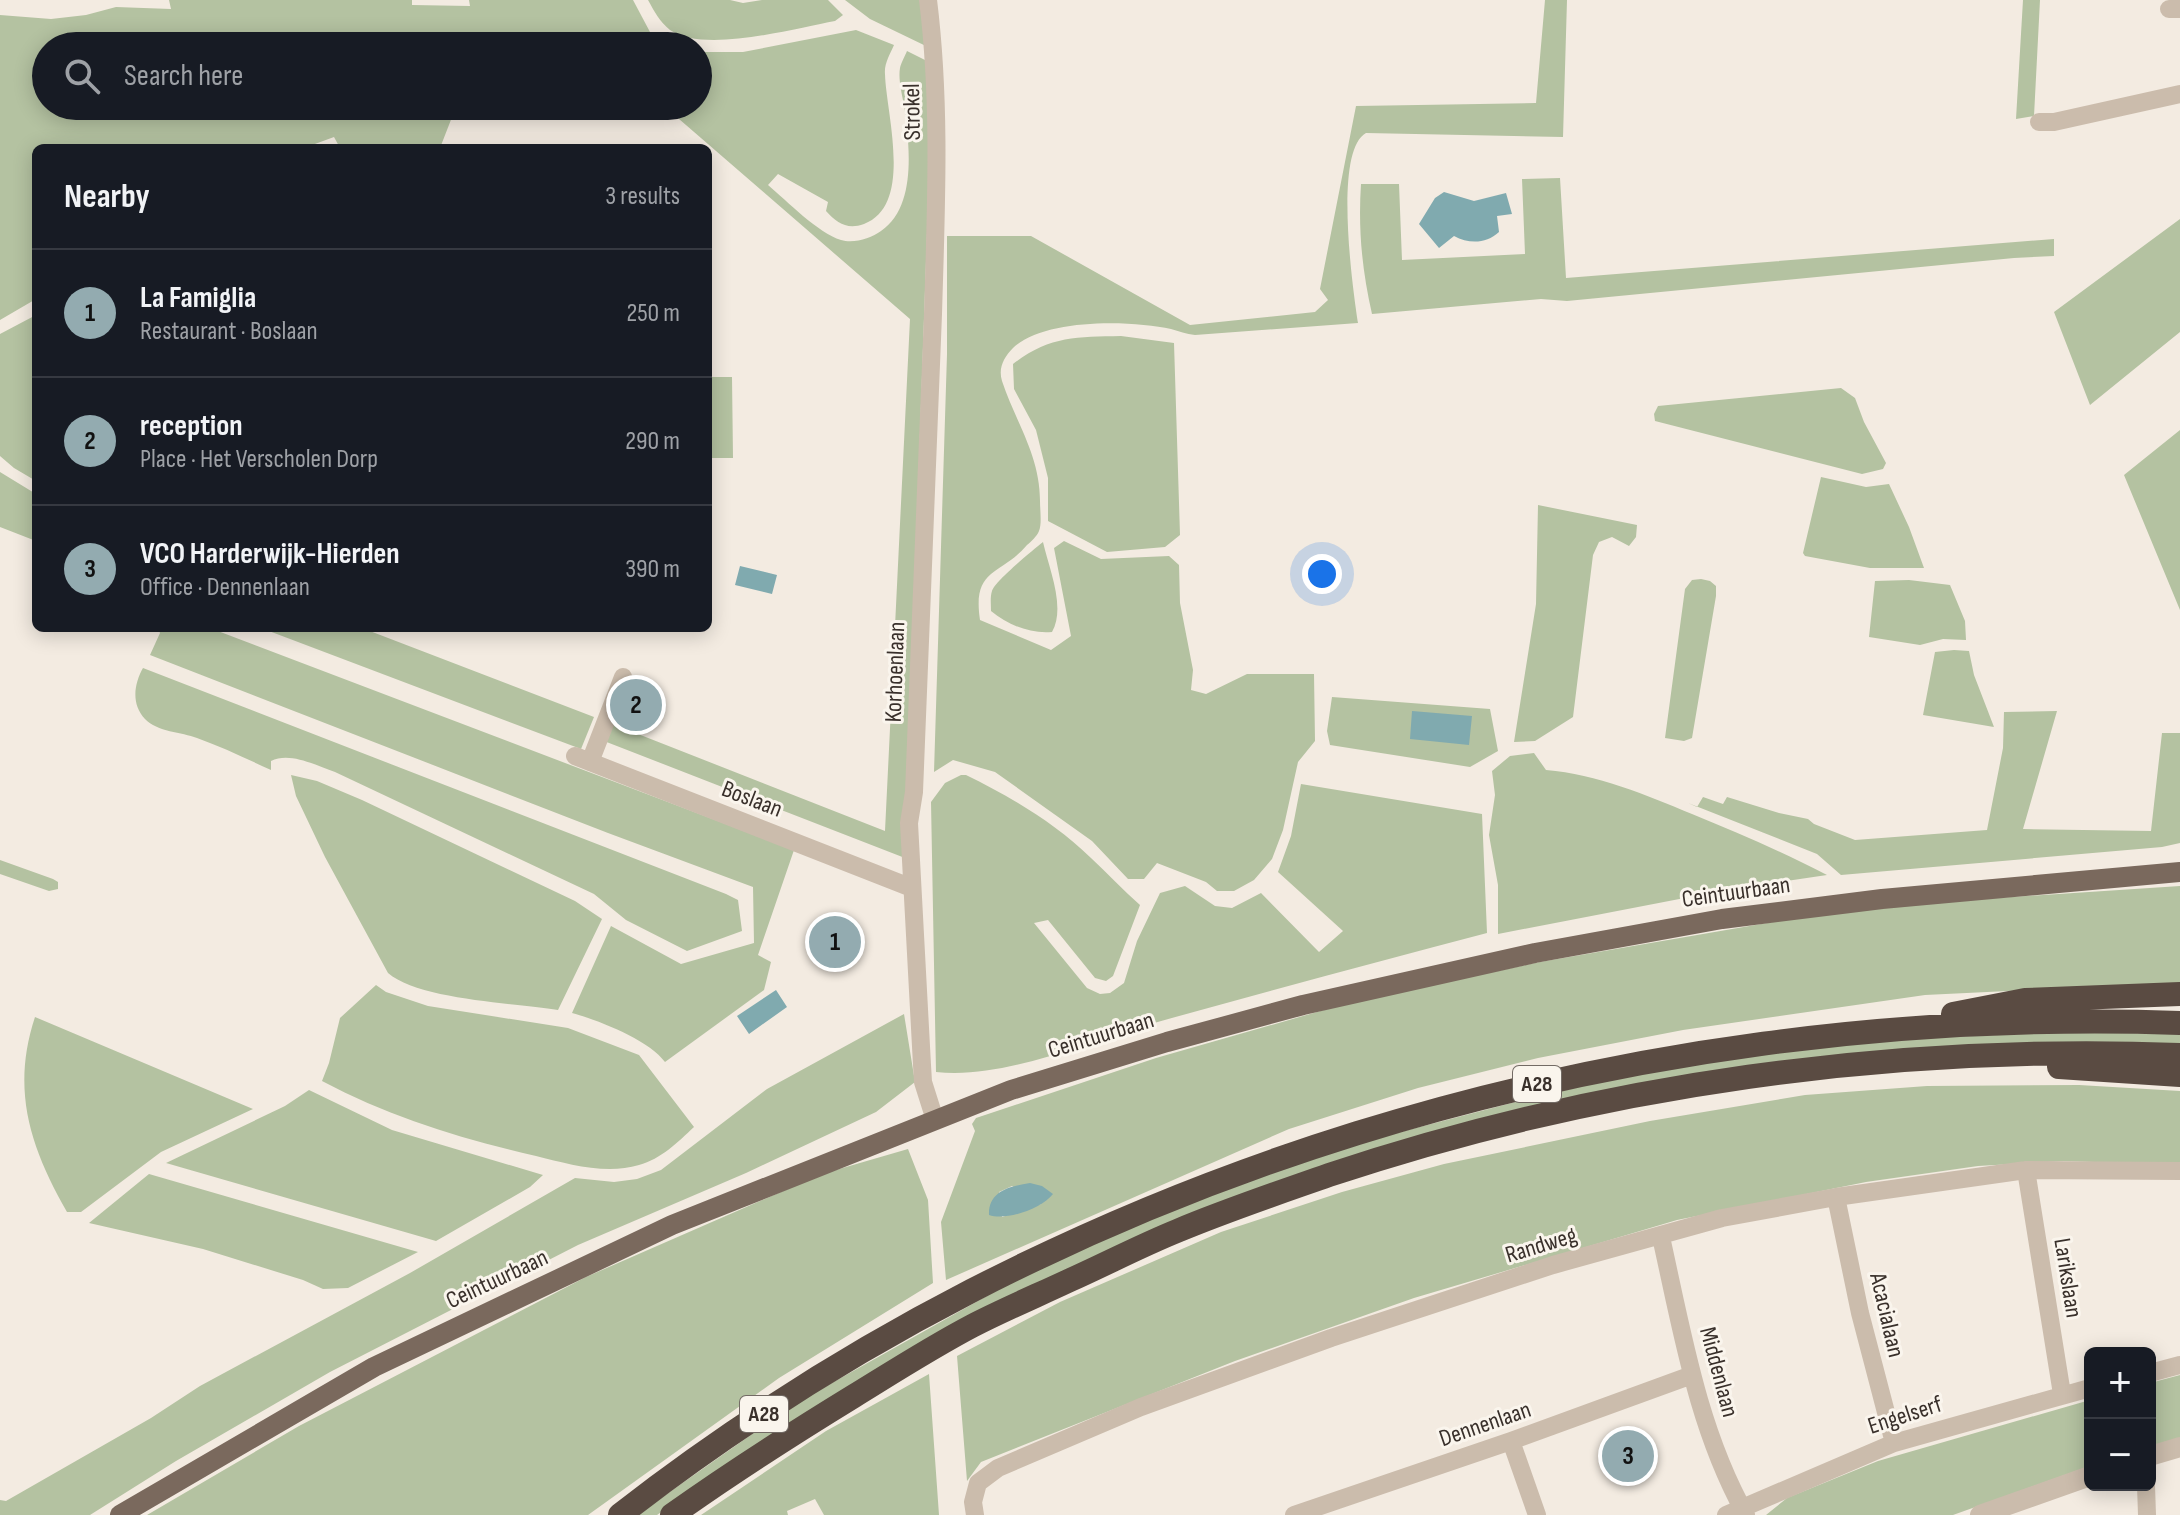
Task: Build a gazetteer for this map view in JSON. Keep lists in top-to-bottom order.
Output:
{
  "streets": {
    "highway": ["A28"],
    "main road": ["Ceintuurbaan"],
    "street": [
      "Strokel",
      "Korhoenlaan",
      "Boslaan",
      "Randweg",
      "Larikslaan",
      "Acacialaan",
      "Middenlaan",
      "Engelserf",
      "Dennenlaan"
    ]
  },
  "crossings": [
    ["Strokel", "Korhoenlaan"],
    ["Korhoenlaan", "Boslaan"],
    ["Korhoenlaan", "Ceintuurbaan"],
    ["Randweg", "Larikslaan"],
    ["Randweg", "Acacialaan"],
    ["Randweg", "Middenlaan"],
    ["Larikslaan", "Engelserf"],
    ["Acacialaan", "Engelserf"],
    ["Middenlaan", "Engelserf"],
    ["Middenlaan", "Dennenlaan"]
  ],
  "page": {
    "search": "Search here",
    "heading": ["Nearby", "3 results"],
    "list": [
      {
        "mark": "1",
        "name": "La Famiglia",
        "note": "Restaurant · Boslaan",
        "value": "250 m"
      },
      {
        "mark": "2",
        "name": "reception",
        "note": "Place · Het Verscholen Dorp",
        "value": "290 m"
      },
      {
        "mark": "3",
        "name": "VCO Harderwijk-Hierden",
        "note": "Office · Dennenlaan",
        "value": "390 m"
      }
    ],
    "pins": ["2", "1", "3"],
    "map_buttons": ["+", "−"]
  }
}
